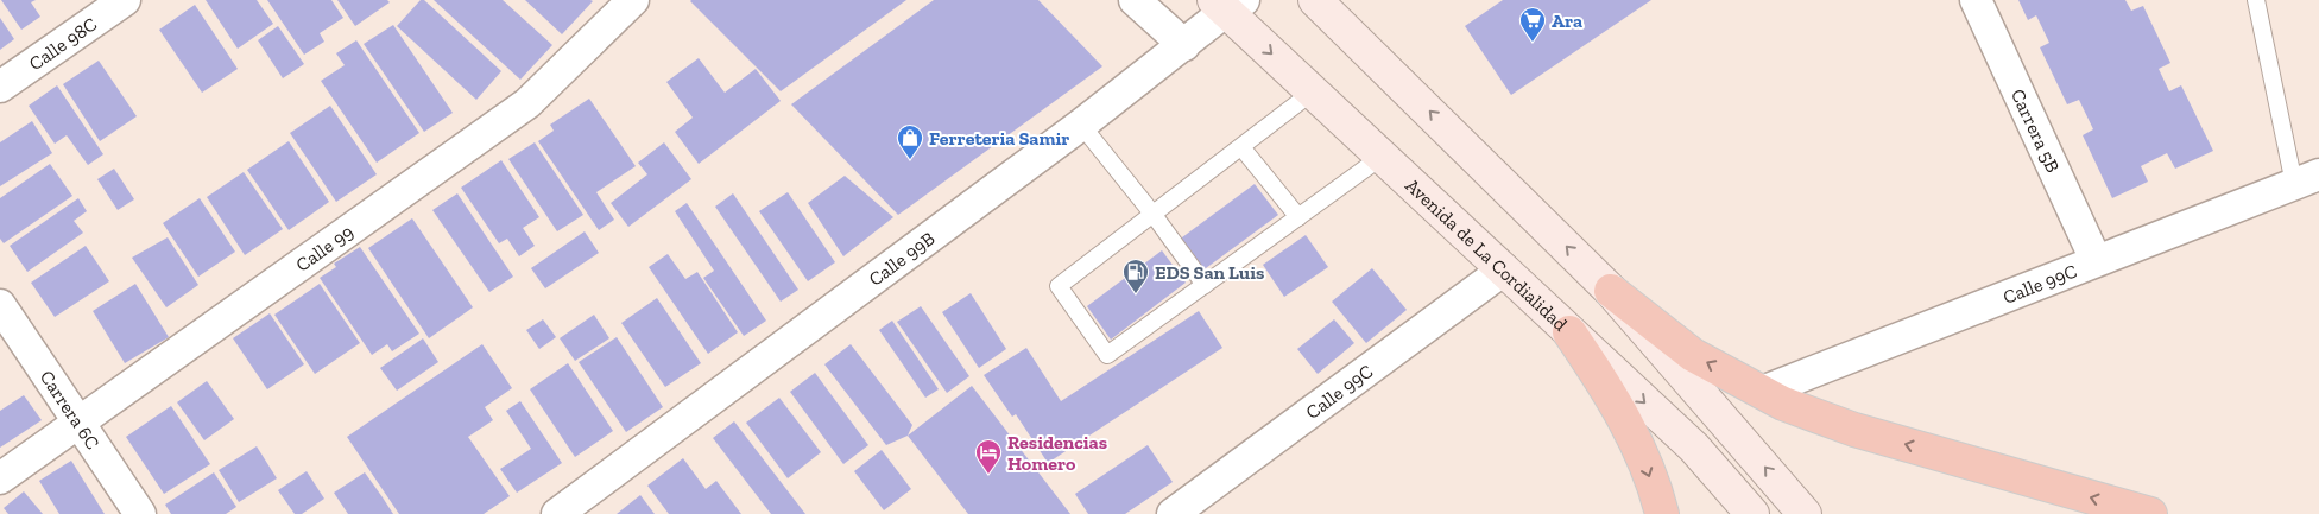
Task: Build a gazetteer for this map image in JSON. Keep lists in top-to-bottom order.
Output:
{
  "streets": {
    "main road": ["Avenida de La Cordialidad"],
    "street": [
      "Calle 98C",
      "Carrera 5B",
      "Calle 99",
      "Calle 99B",
      "Calle 99C",
      "Carrera 6C"
    ]
  },
  "crossings": [
    ["Carrera 5B", "Calle 99C"],
    ["Calle 99", "Carrera 6C"],
    ["Avenida de La Cordialidad", "Calle 99B"],
    ["Avenida de La Cordialidad", "Calle 99C"]
  ],
  "places": {
    "supermarket": ["Ara"],
    "shop": ["Ferreteria Samir"],
    "fuel station": ["EDS San Luis"],
    "hotel": ["Residencias Homero"]
  }
}
